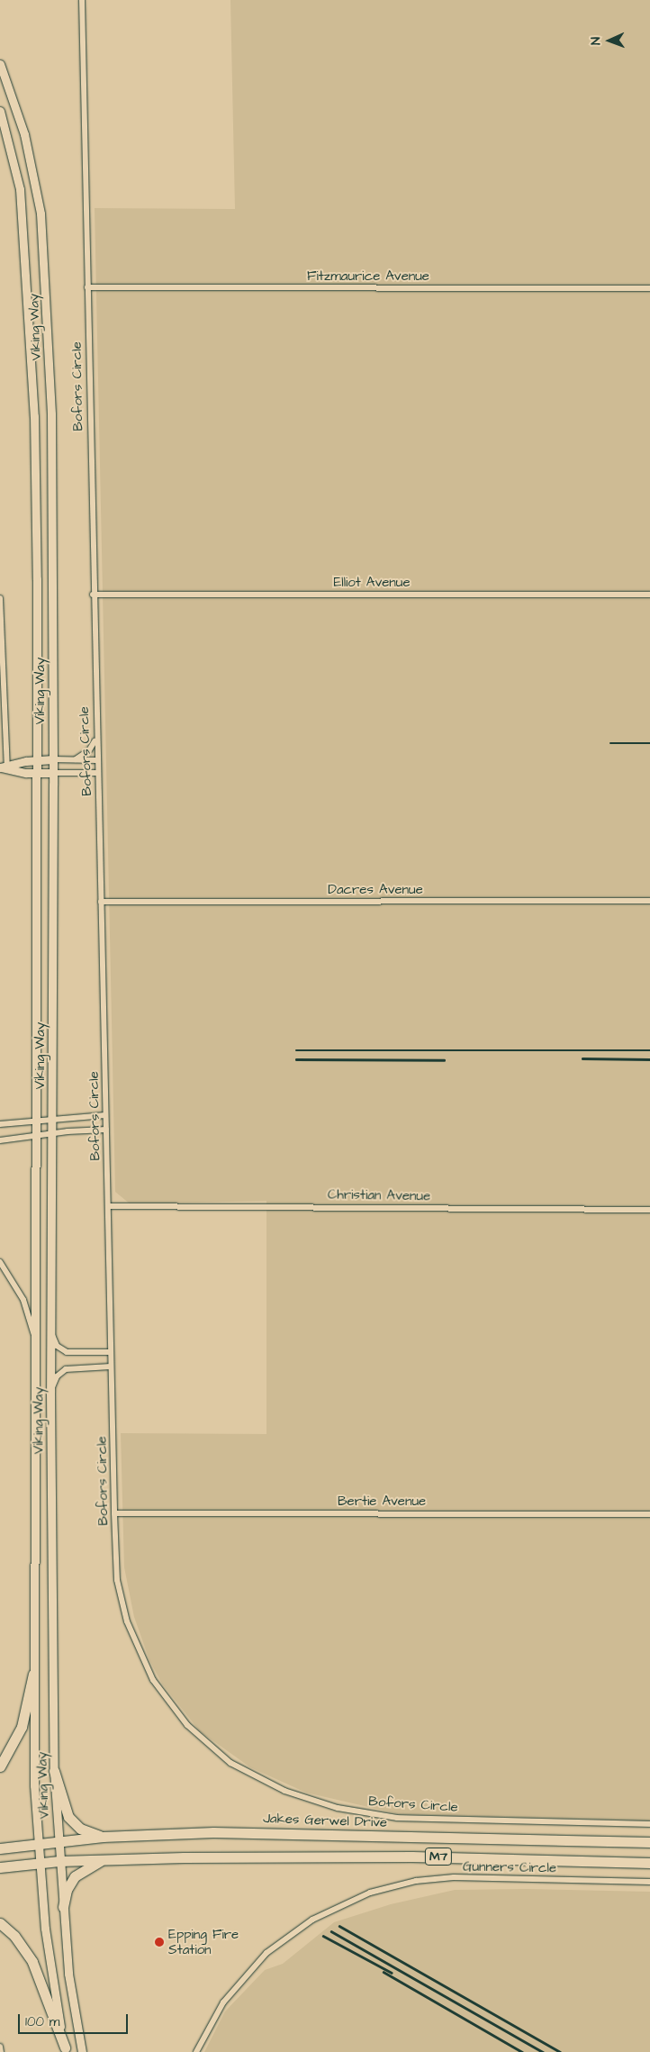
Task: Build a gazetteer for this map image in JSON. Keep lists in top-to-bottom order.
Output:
{
  "streets": {
    "highway": ["Jakes Gerwel Drive", "M7"],
    "main road": ["Viking Way"],
    "street": [
      "Fitzmaurice Avenue",
      "Bofors Circle",
      "Elliot Avenue",
      "Dacres Avenue",
      "Christian Avenue",
      "Bertie Avenue",
      "Gunners Circle"
    ]
  },
  "crossings": [
    ["Fitzmaurice Avenue", "Bofors Circle"],
    ["Viking Way", "Jakes Gerwel Drive"],
    ["Viking Way", "M7"],
    ["Bofors Circle", "Elliot Avenue"],
    ["Bofors Circle", "Dacres Avenue"],
    ["Bofors Circle", "Christian Avenue"],
    ["Bofors Circle", "Bertie Avenue"]
  ],
  "places": ["Epping Fire Station"],
  "scale_bar": "100 m",
  "north": "left"
}
